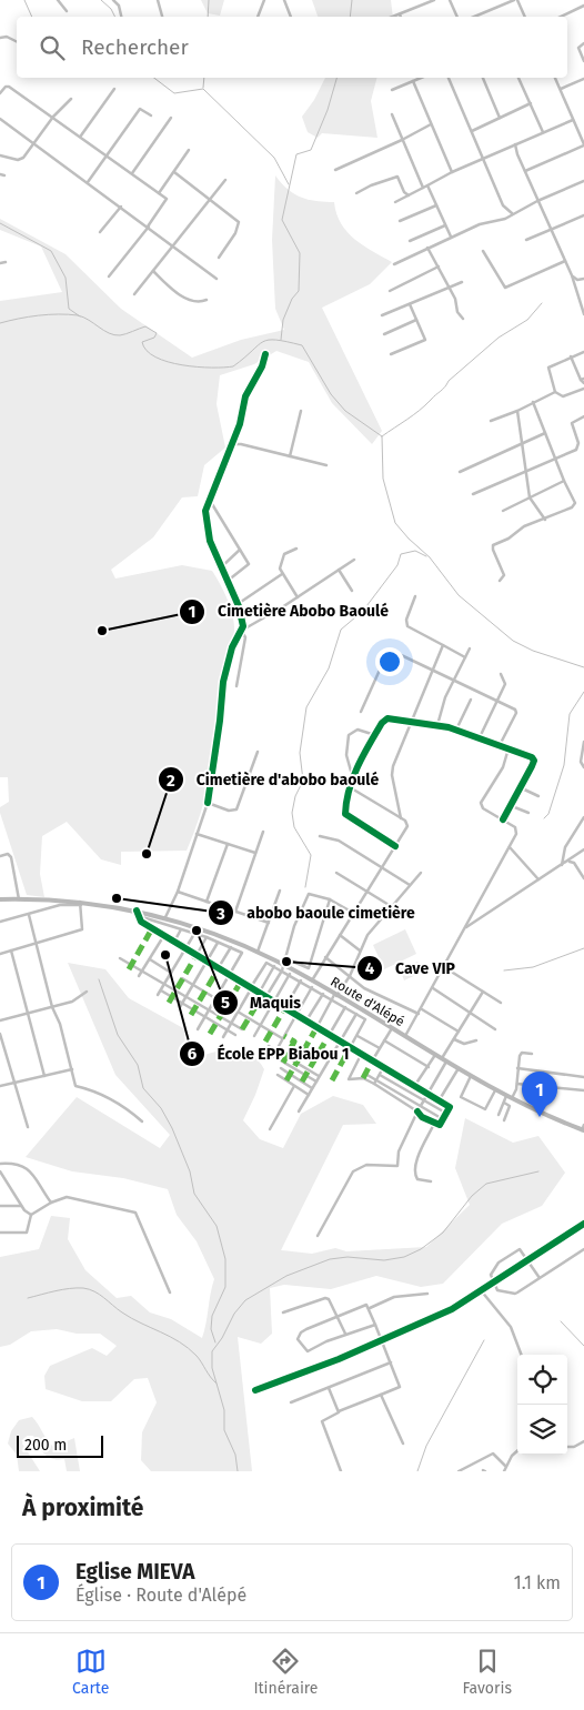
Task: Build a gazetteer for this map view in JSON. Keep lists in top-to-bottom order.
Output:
{
  "streets": {
    "main road": ["Route d'Alépé"]
  },
  "places": [
    "Cimetière Abobo Baoulé",
    "Cimetière d'abobo baoulé",
    "abobo baoule cimetière",
    "Maquis",
    "École EPP Biabou 1",
    "Cave VIP"
  ],
  "scale_bar": "200 m",
  "page": {
    "search": "Rechercher",
    "pins": "1",
    "scale": "200 m",
    "heading": "À proximité",
    "list": [
      {
        "mark": "1",
        "name": "Eglise MIEVA",
        "note": "Église · Route d'Alépé",
        "value": "1.1 km"
      }
    ],
    "nav": ["Carte", "Itinéraire", "Favoris"]
  }
}
